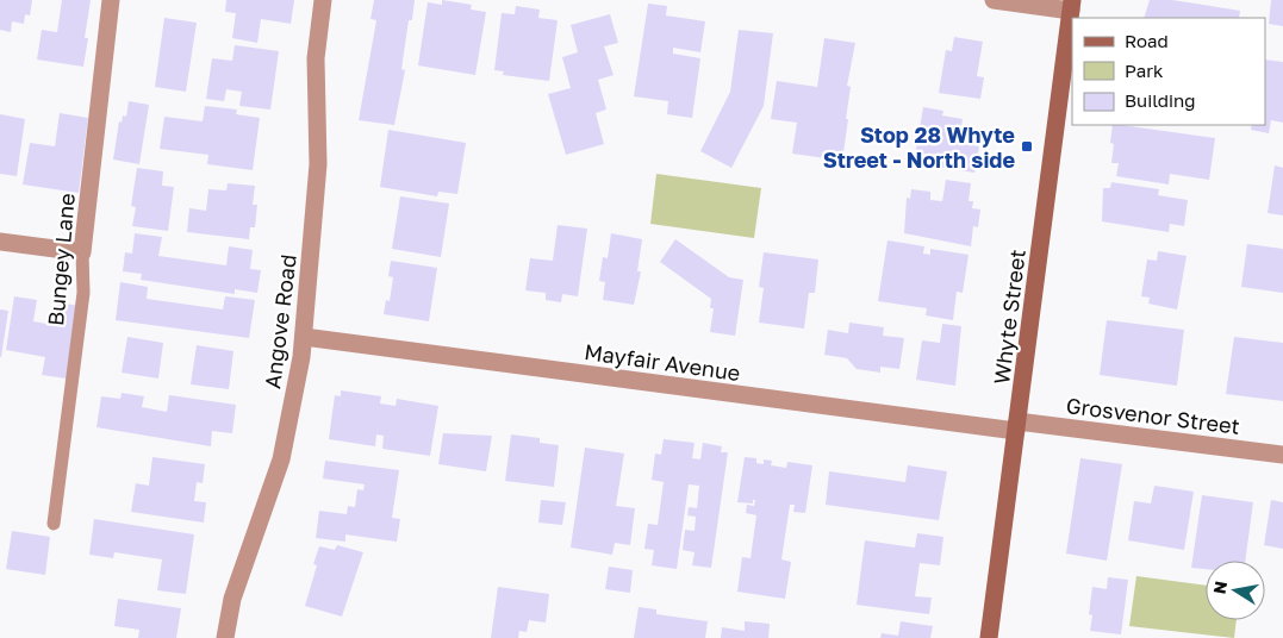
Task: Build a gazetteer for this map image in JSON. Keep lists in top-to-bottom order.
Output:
{
  "streets": {
    "street": [
      "Bungey Lane",
      "Whyte Street",
      "Angove Road",
      "Mayfair Avenue",
      "Grosvenor Street"
    ]
  },
  "crossings": [
    ["Whyte Street", "Mayfair Avenue"],
    ["Whyte Street", "Grosvenor Street"],
    ["Angove Road", "Mayfair Avenue"],
    ["Mayfair Avenue", "Grosvenor Street"]
  ],
  "places": {
    "transit": ["Stop 28 Whyte Street - North side"]
  },
  "legend": ["Road", "Park", "Building"],
  "north": "left"
}
